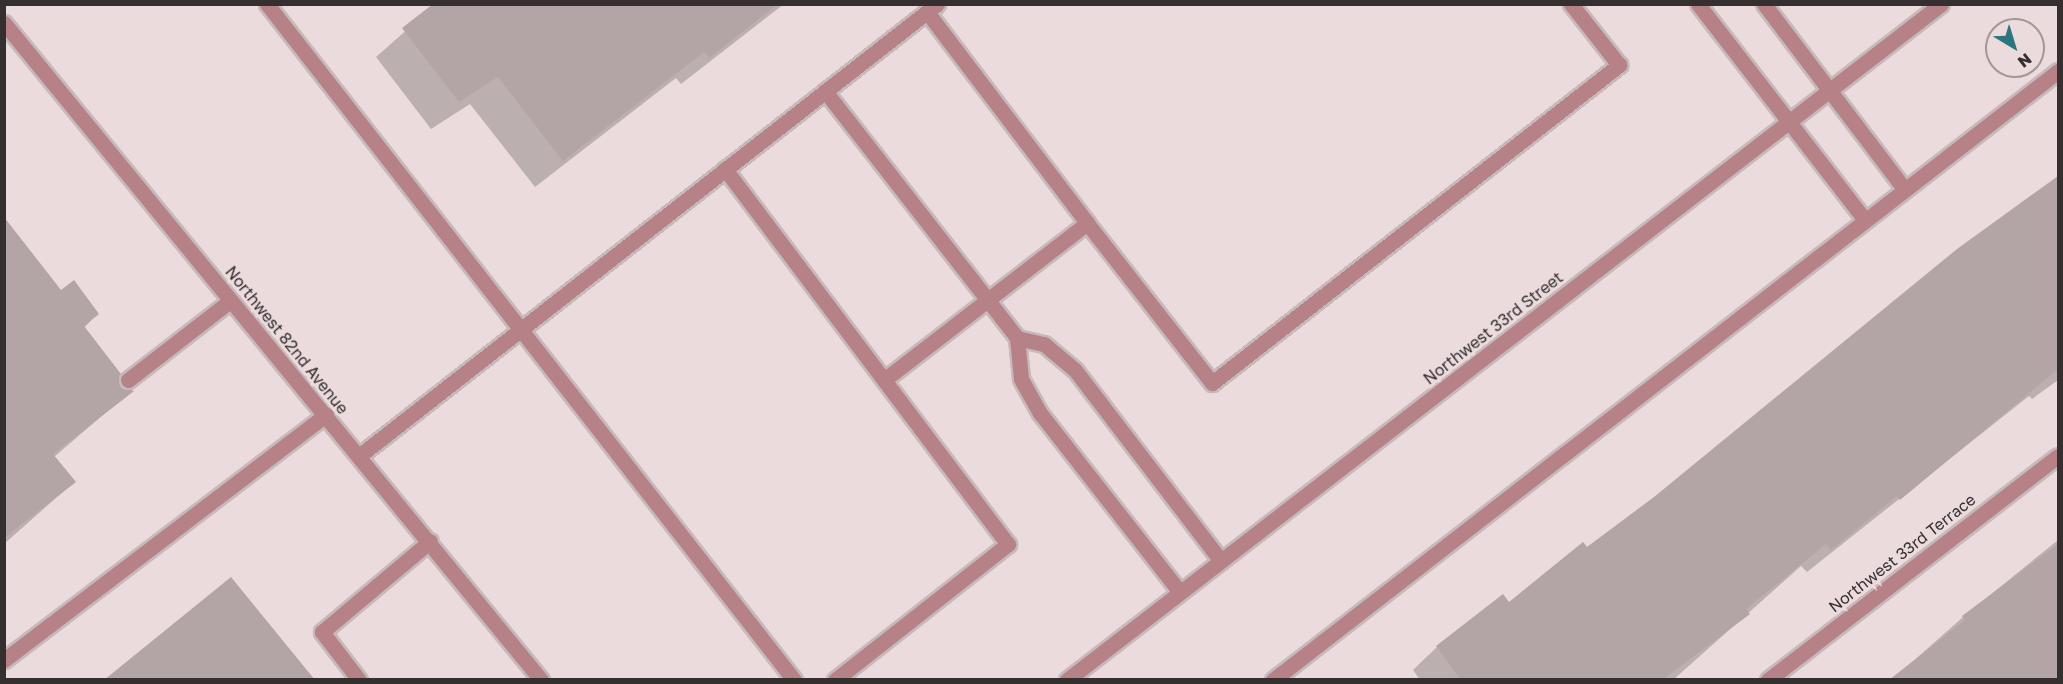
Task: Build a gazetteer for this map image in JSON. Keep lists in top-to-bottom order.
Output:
{
  "streets": {
    "street": ["Northwest 33rd Street", "Northwest 82nd Avenue", "Northwest 33rd Terrace"]
  },
  "north": "bottom right"
}
